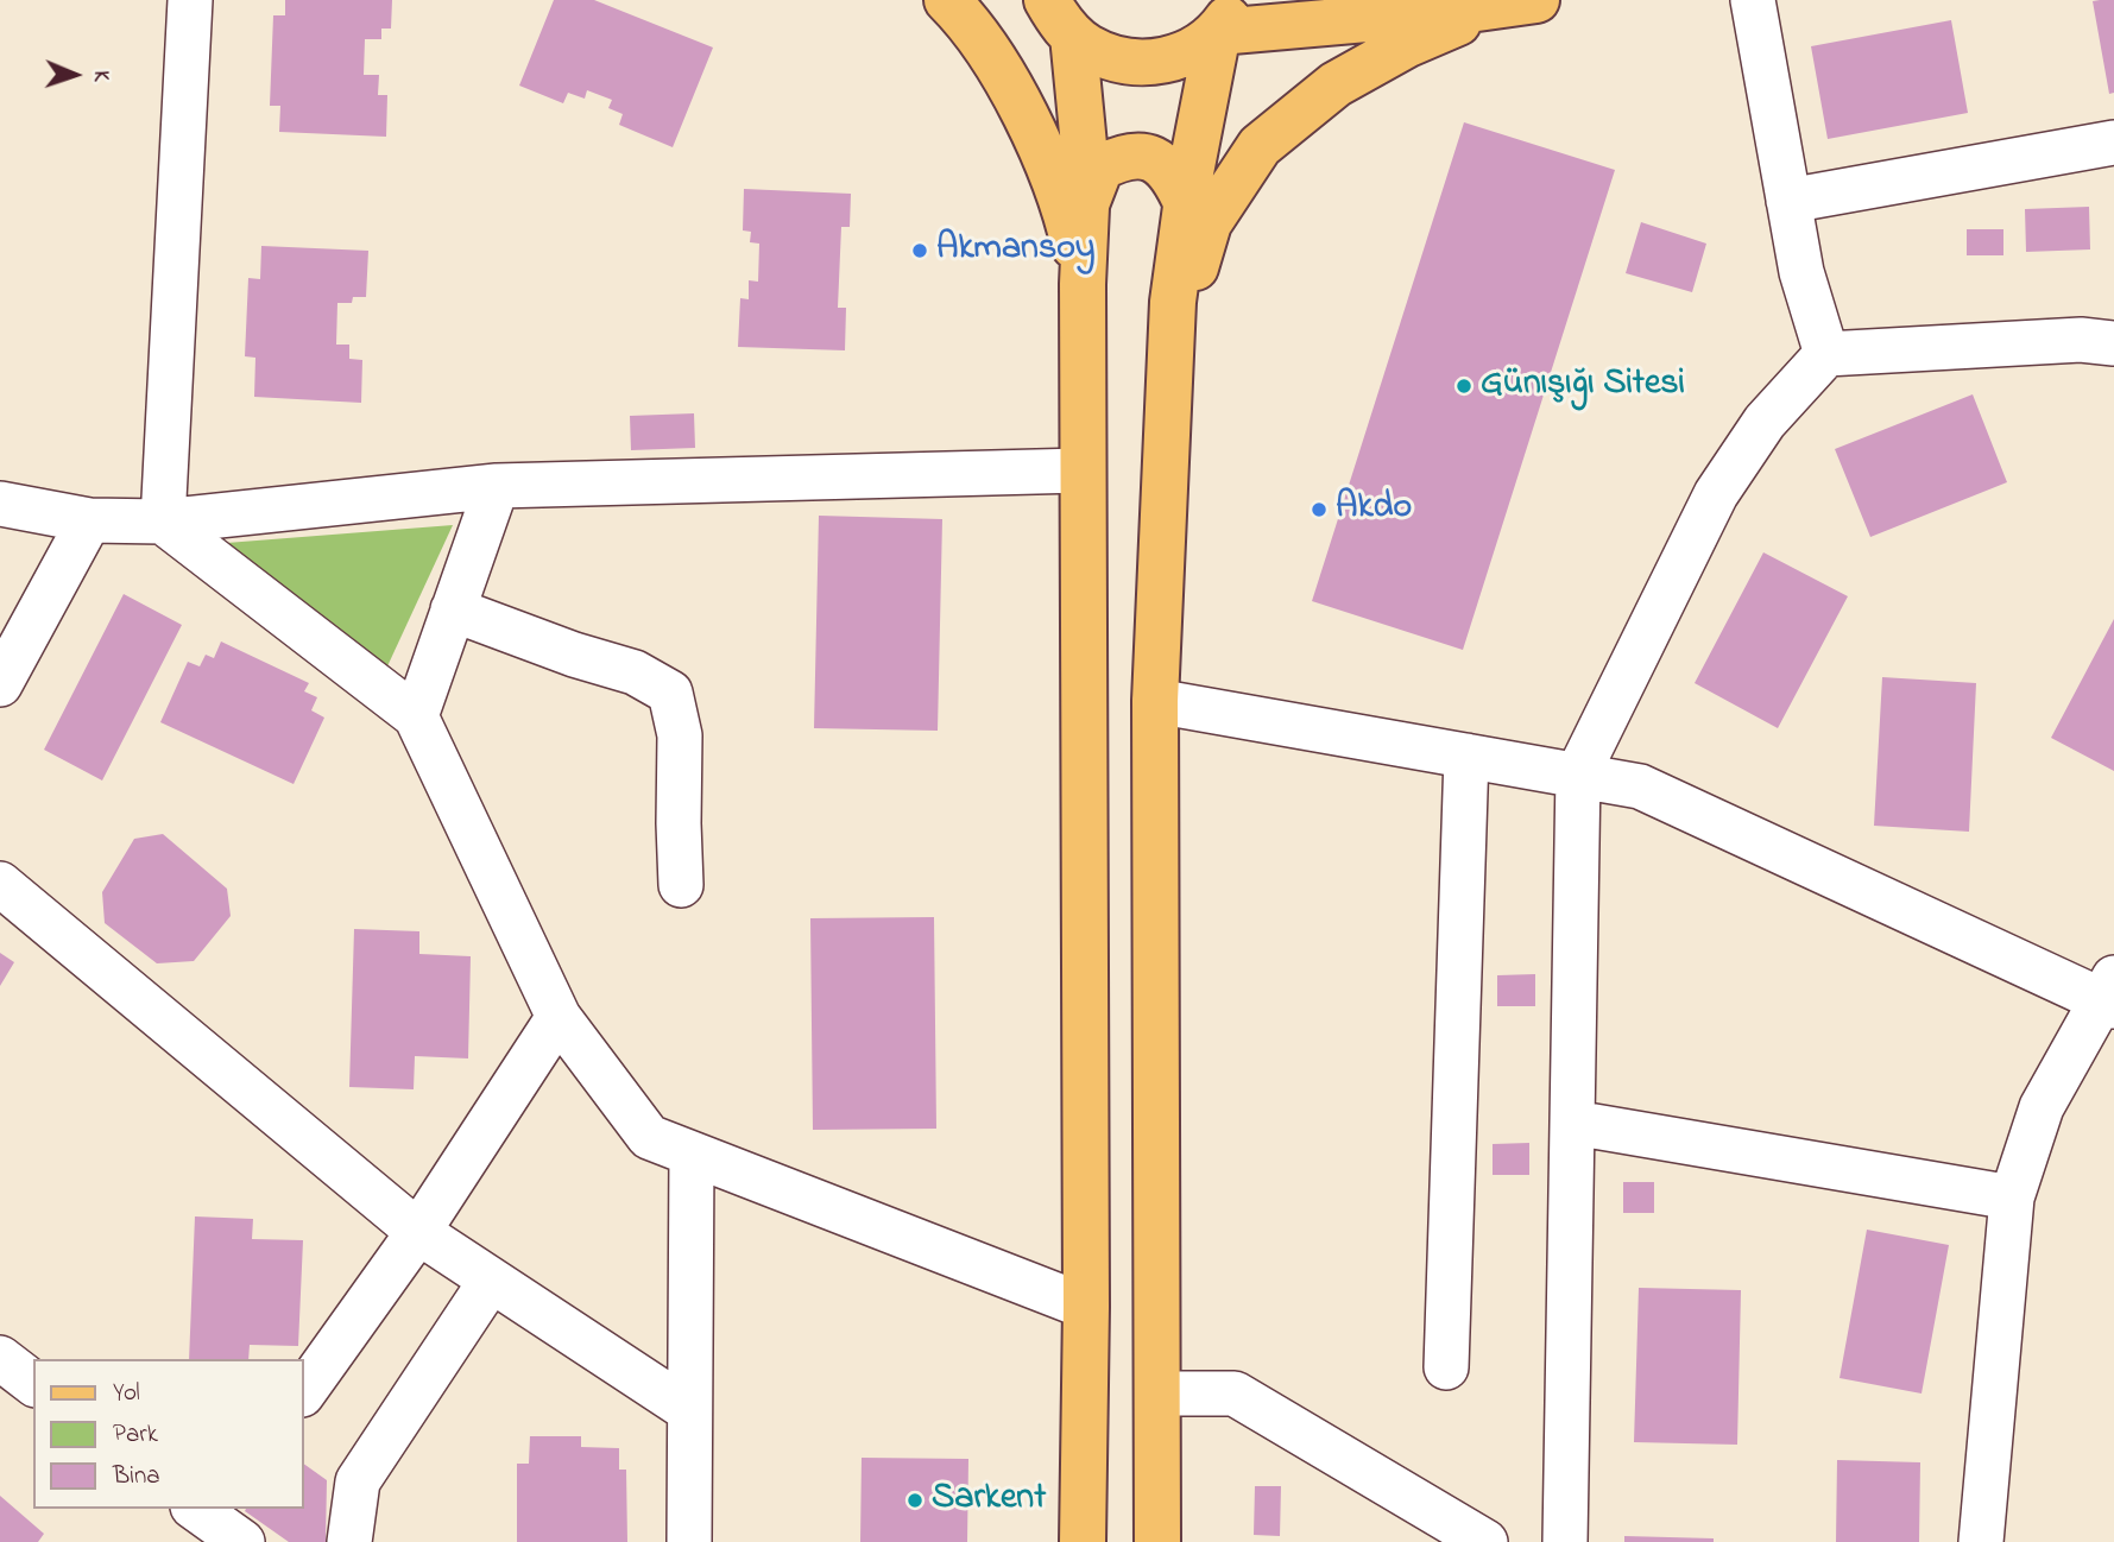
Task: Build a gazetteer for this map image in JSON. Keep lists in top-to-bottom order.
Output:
{
  "places": [
    "Akmansoy",
    "Günışığı Sitesi",
    "Akdo",
    "Sarkent"
  ],
  "legend": ["Yol", "Park", "Bina"],
  "north": "right"
}
